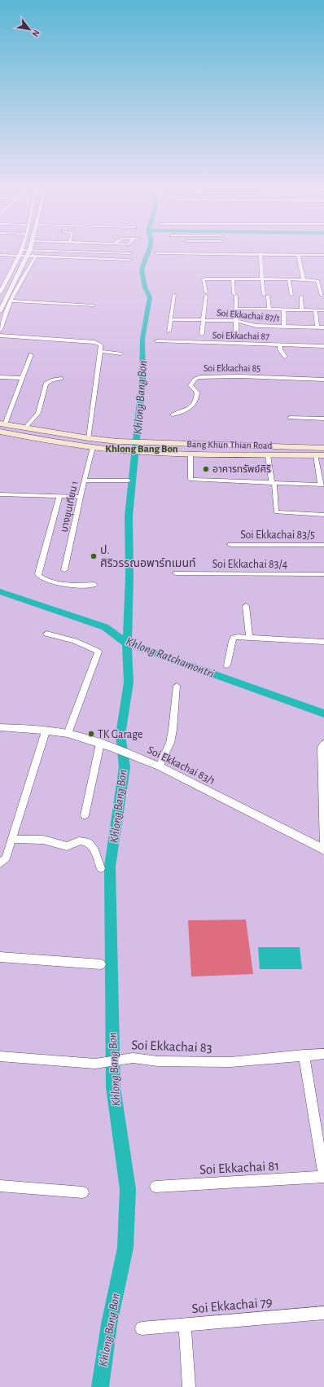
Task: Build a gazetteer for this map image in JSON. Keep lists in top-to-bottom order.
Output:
{
  "streets": {
    "main road": ["Bang Khun Thian Road"],
    "street": [
      "Soi Ekkachai 87/1",
      "Soi Ekkachai 87",
      "Soi Ekkachai 85",
      "บางขุนเทียน 1",
      "Soi Ekkachai 83/5",
      "Soi Ekkachai 83/4",
      "Soi Ekkachai 83/1",
      "Soi Ekkachai 83",
      "Soi Ekkachai 81",
      "Soi Ekkachai 79"
    ]
  },
  "crossings": [
    ["Bang Khun Thian Road", "บางขุนเทียน 1"]
  ],
  "districts": ["Khlong Bang Bon"],
  "water": ["Khlong Bang Bon", "Khlong Ratchamontri"],
  "places": ["อาคารทรัพย์ศิริ", "ป. ศิริวรรณอพาร์ทเมนท์", "TK Garage"],
  "north": "bottom right"
}
